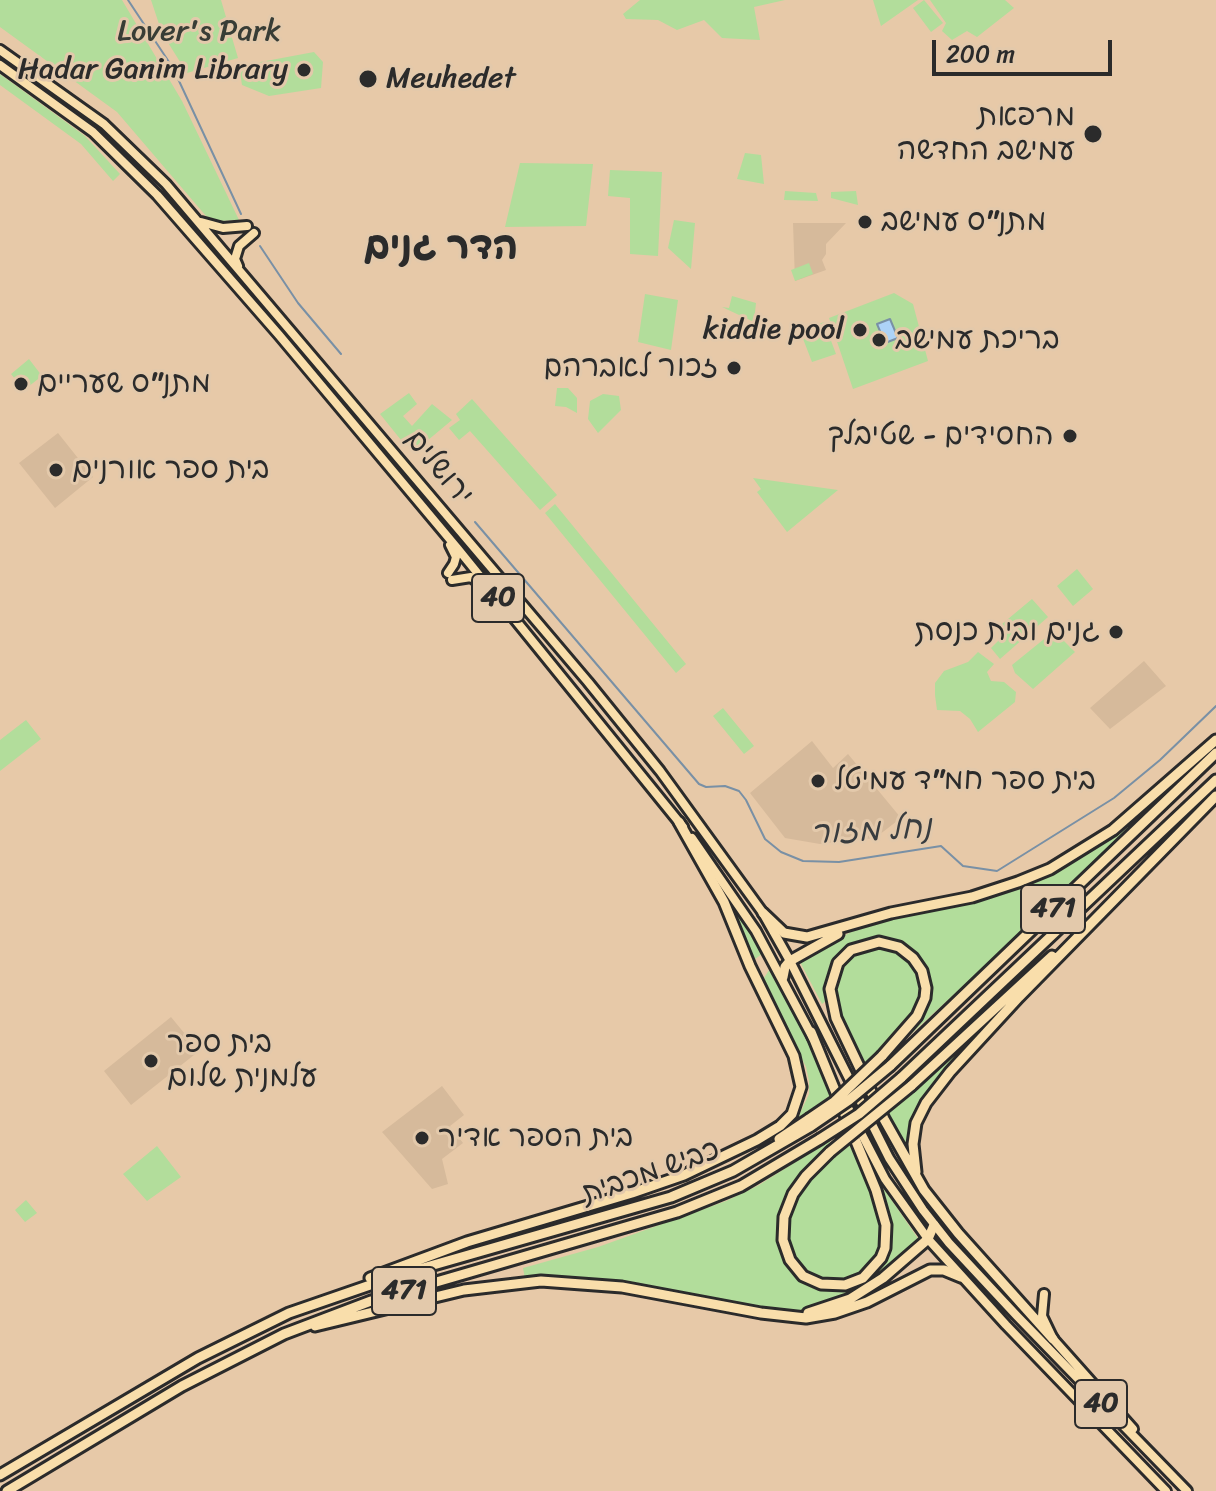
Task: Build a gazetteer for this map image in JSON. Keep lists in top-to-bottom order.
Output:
{
  "streets": {
    "highway": [
      "ירושלים",
      "40",
      "471",
      "כביש מכבית"
    ]
  },
  "crossings": [
    ["ירושלים", "40"]
  ],
  "districts": ["הדר גנים"],
  "water": ["נחל מזור"],
  "parks": ["Lover's Park"],
  "places": [
    "Hadar Ganim Library",
    "Meuhedet",
    "מרפאת עמישב החדשה",
    "מתנ\"ס עמישב",
    "kiddie pool",
    "בריכת עמישב",
    "זכור לאברהם",
    "מתנ\"ס שעריים",
    "החסידים - שטיבלך",
    "בית ספר אורנים",
    "גנים ובית כנסת",
    "בית ספר חמ\"ד עמיטל",
    "בית ספר עלמנית שלום",
    "בית הספר אדיר"
  ],
  "scale_bar": "200 m"
}
